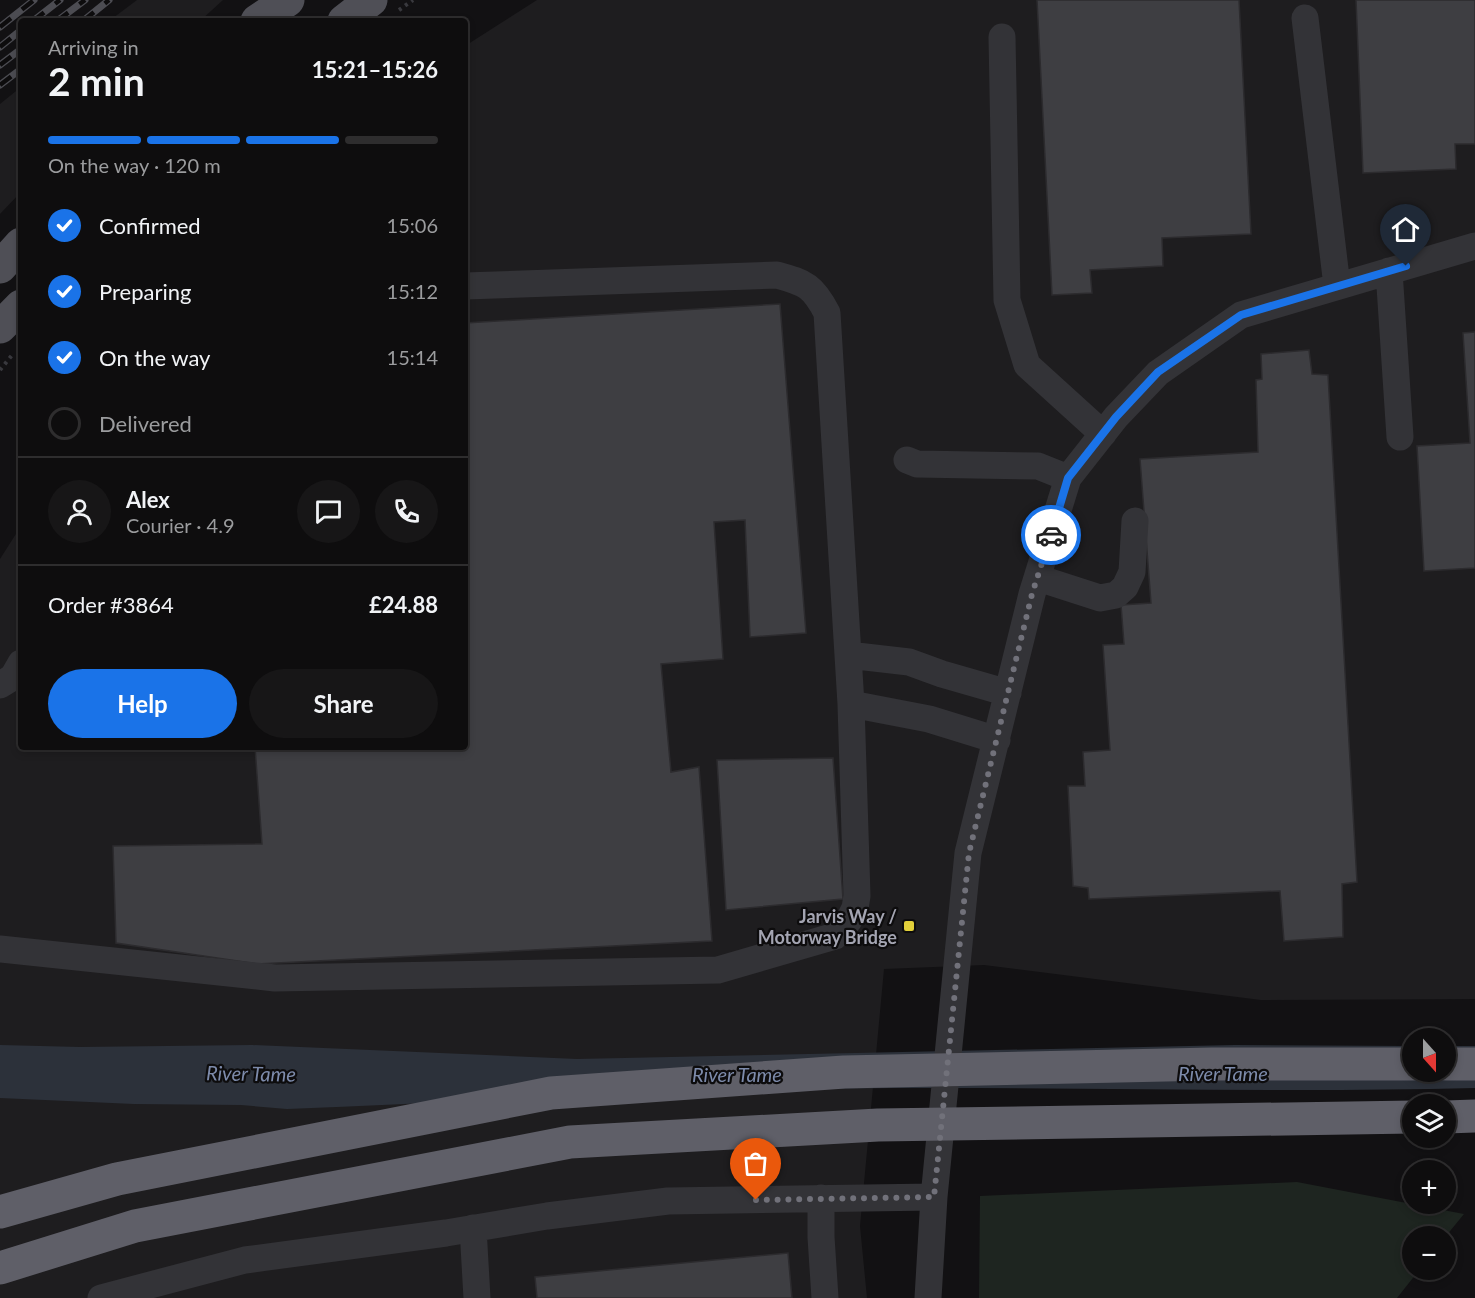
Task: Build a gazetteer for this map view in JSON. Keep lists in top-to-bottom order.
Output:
{
  "water": ["River Tame"],
  "places": {
    "transit": ["Jarvis Way / Motorway Bridge"]
  },
  "north": "bottom",
  "page": {
    "heading": ["2 min", "Arriving in", "15:21–15:26"],
    "panel": [
      "Alex",
      "Courier · 4.9",
      "Order #3864",
      "£24.88"
    ],
    "bar": "On the way · 120 m",
    "list": [
      ["Confirmed", "15:06"],
      ["Preparing", "15:12"],
      ["On the way", "15:14"],
      "Delivered"
    ],
    "buttons": ["Help", "Share"],
    "map_buttons": ["+", "−"]
  }
}
